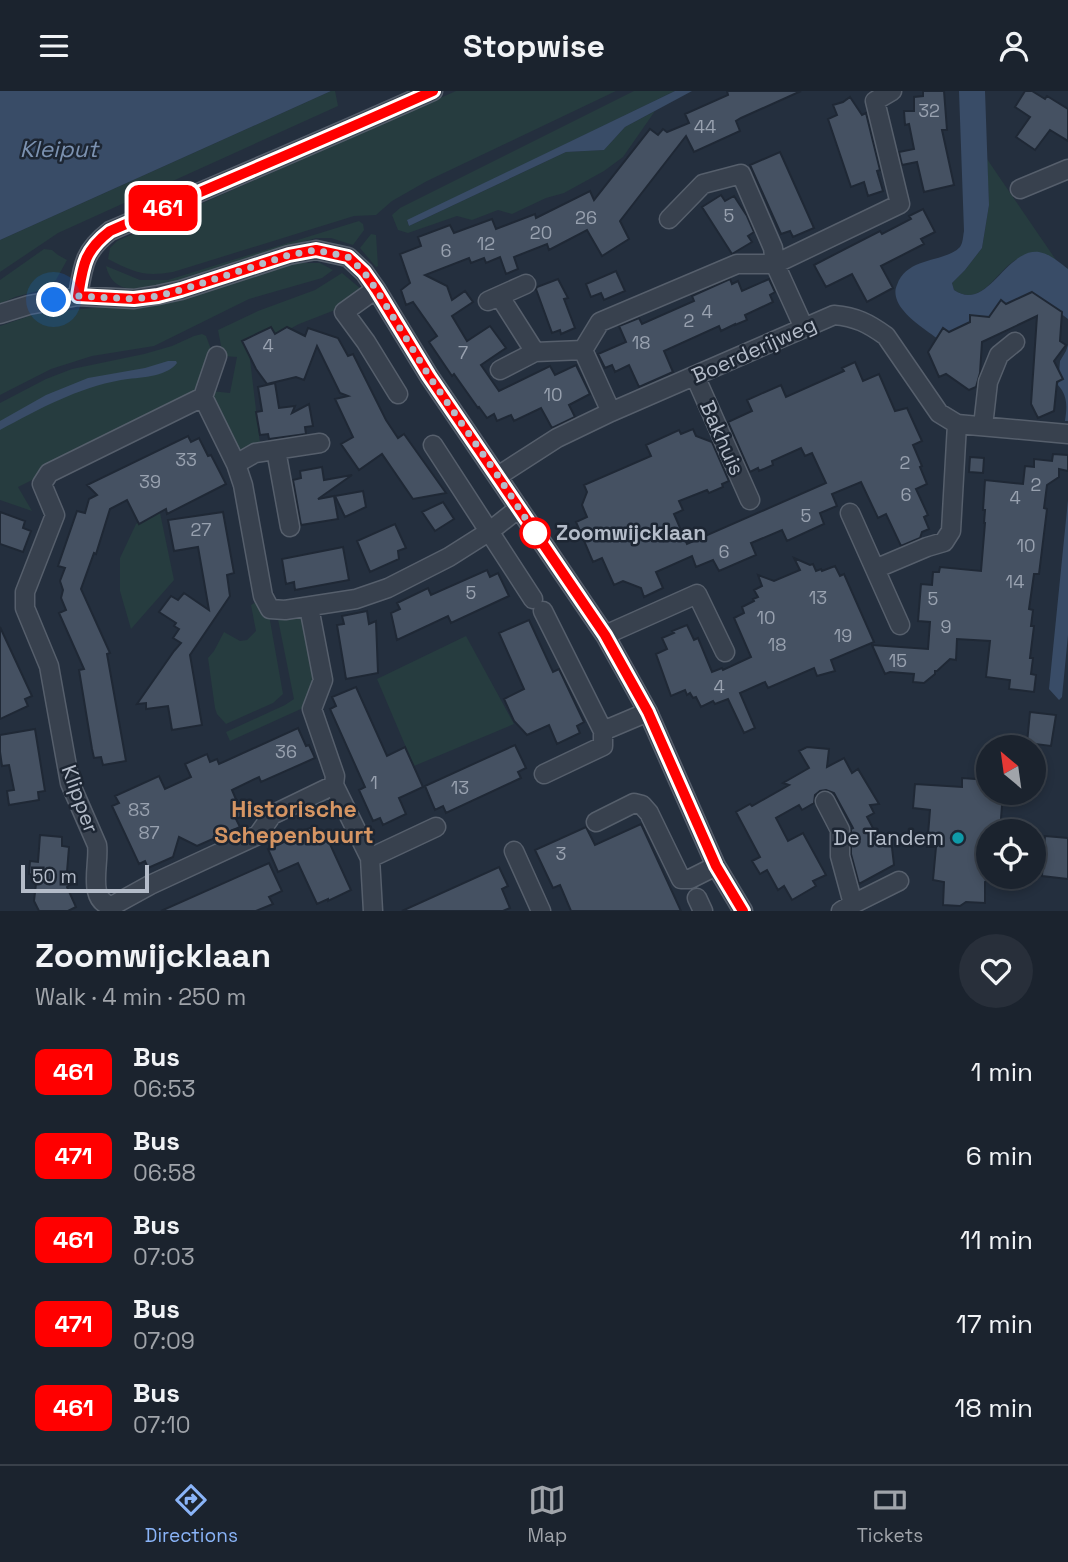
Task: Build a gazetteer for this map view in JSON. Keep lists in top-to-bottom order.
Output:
{
  "streets": {
    "street": ["Boerderijweg", "Bakhuis", "Klipper"]
  },
  "crossings": [
    ["Boerderijweg", "Bakhuis"]
  ],
  "districts": ["Historische Schepenbuurt"],
  "water": ["Kleiput"],
  "places": ["Zoomwijcklaan", "De Tandem"],
  "lines": ["bus line 461"],
  "house_numbers": [
    "32",
    "44",
    "5",
    "26",
    "20",
    "12",
    "6",
    "4",
    "2",
    "18",
    "4",
    "7",
    "10",
    "33",
    "2",
    "39",
    "2",
    "6",
    "4",
    "5",
    "27",
    "10",
    "6",
    "14",
    "5",
    "13",
    "5",
    "10",
    "9",
    "19",
    "18",
    "15",
    "4",
    "36",
    "1",
    "13",
    "83",
    "87",
    "3"
  ],
  "scale_bar": "50 m",
  "north": "top left",
  "page": {
    "header": "Stopwise",
    "on_map": "461",
    "scale": "50 m",
    "heading": ["Zoomwijcklaan", "Walk · 4 min · 250 m"],
    "list": [
      {
        "mark": "461",
        "name": "Bus",
        "note": "06:53",
        "value": "1 min"
      },
      {
        "mark": "471",
        "name": "Bus",
        "note": "06:58",
        "value": "6 min"
      },
      {
        "mark": "461",
        "name": "Bus",
        "note": "07:03",
        "value": "11 min"
      },
      {
        "mark": "471",
        "name": "Bus",
        "note": "07:09",
        "value": "17 min"
      },
      {
        "mark": "461",
        "name": "Bus",
        "note": "07:10",
        "value": "18 min"
      }
    ],
    "tabs": ["Directions", "Map", "Tickets"]
  }
}
